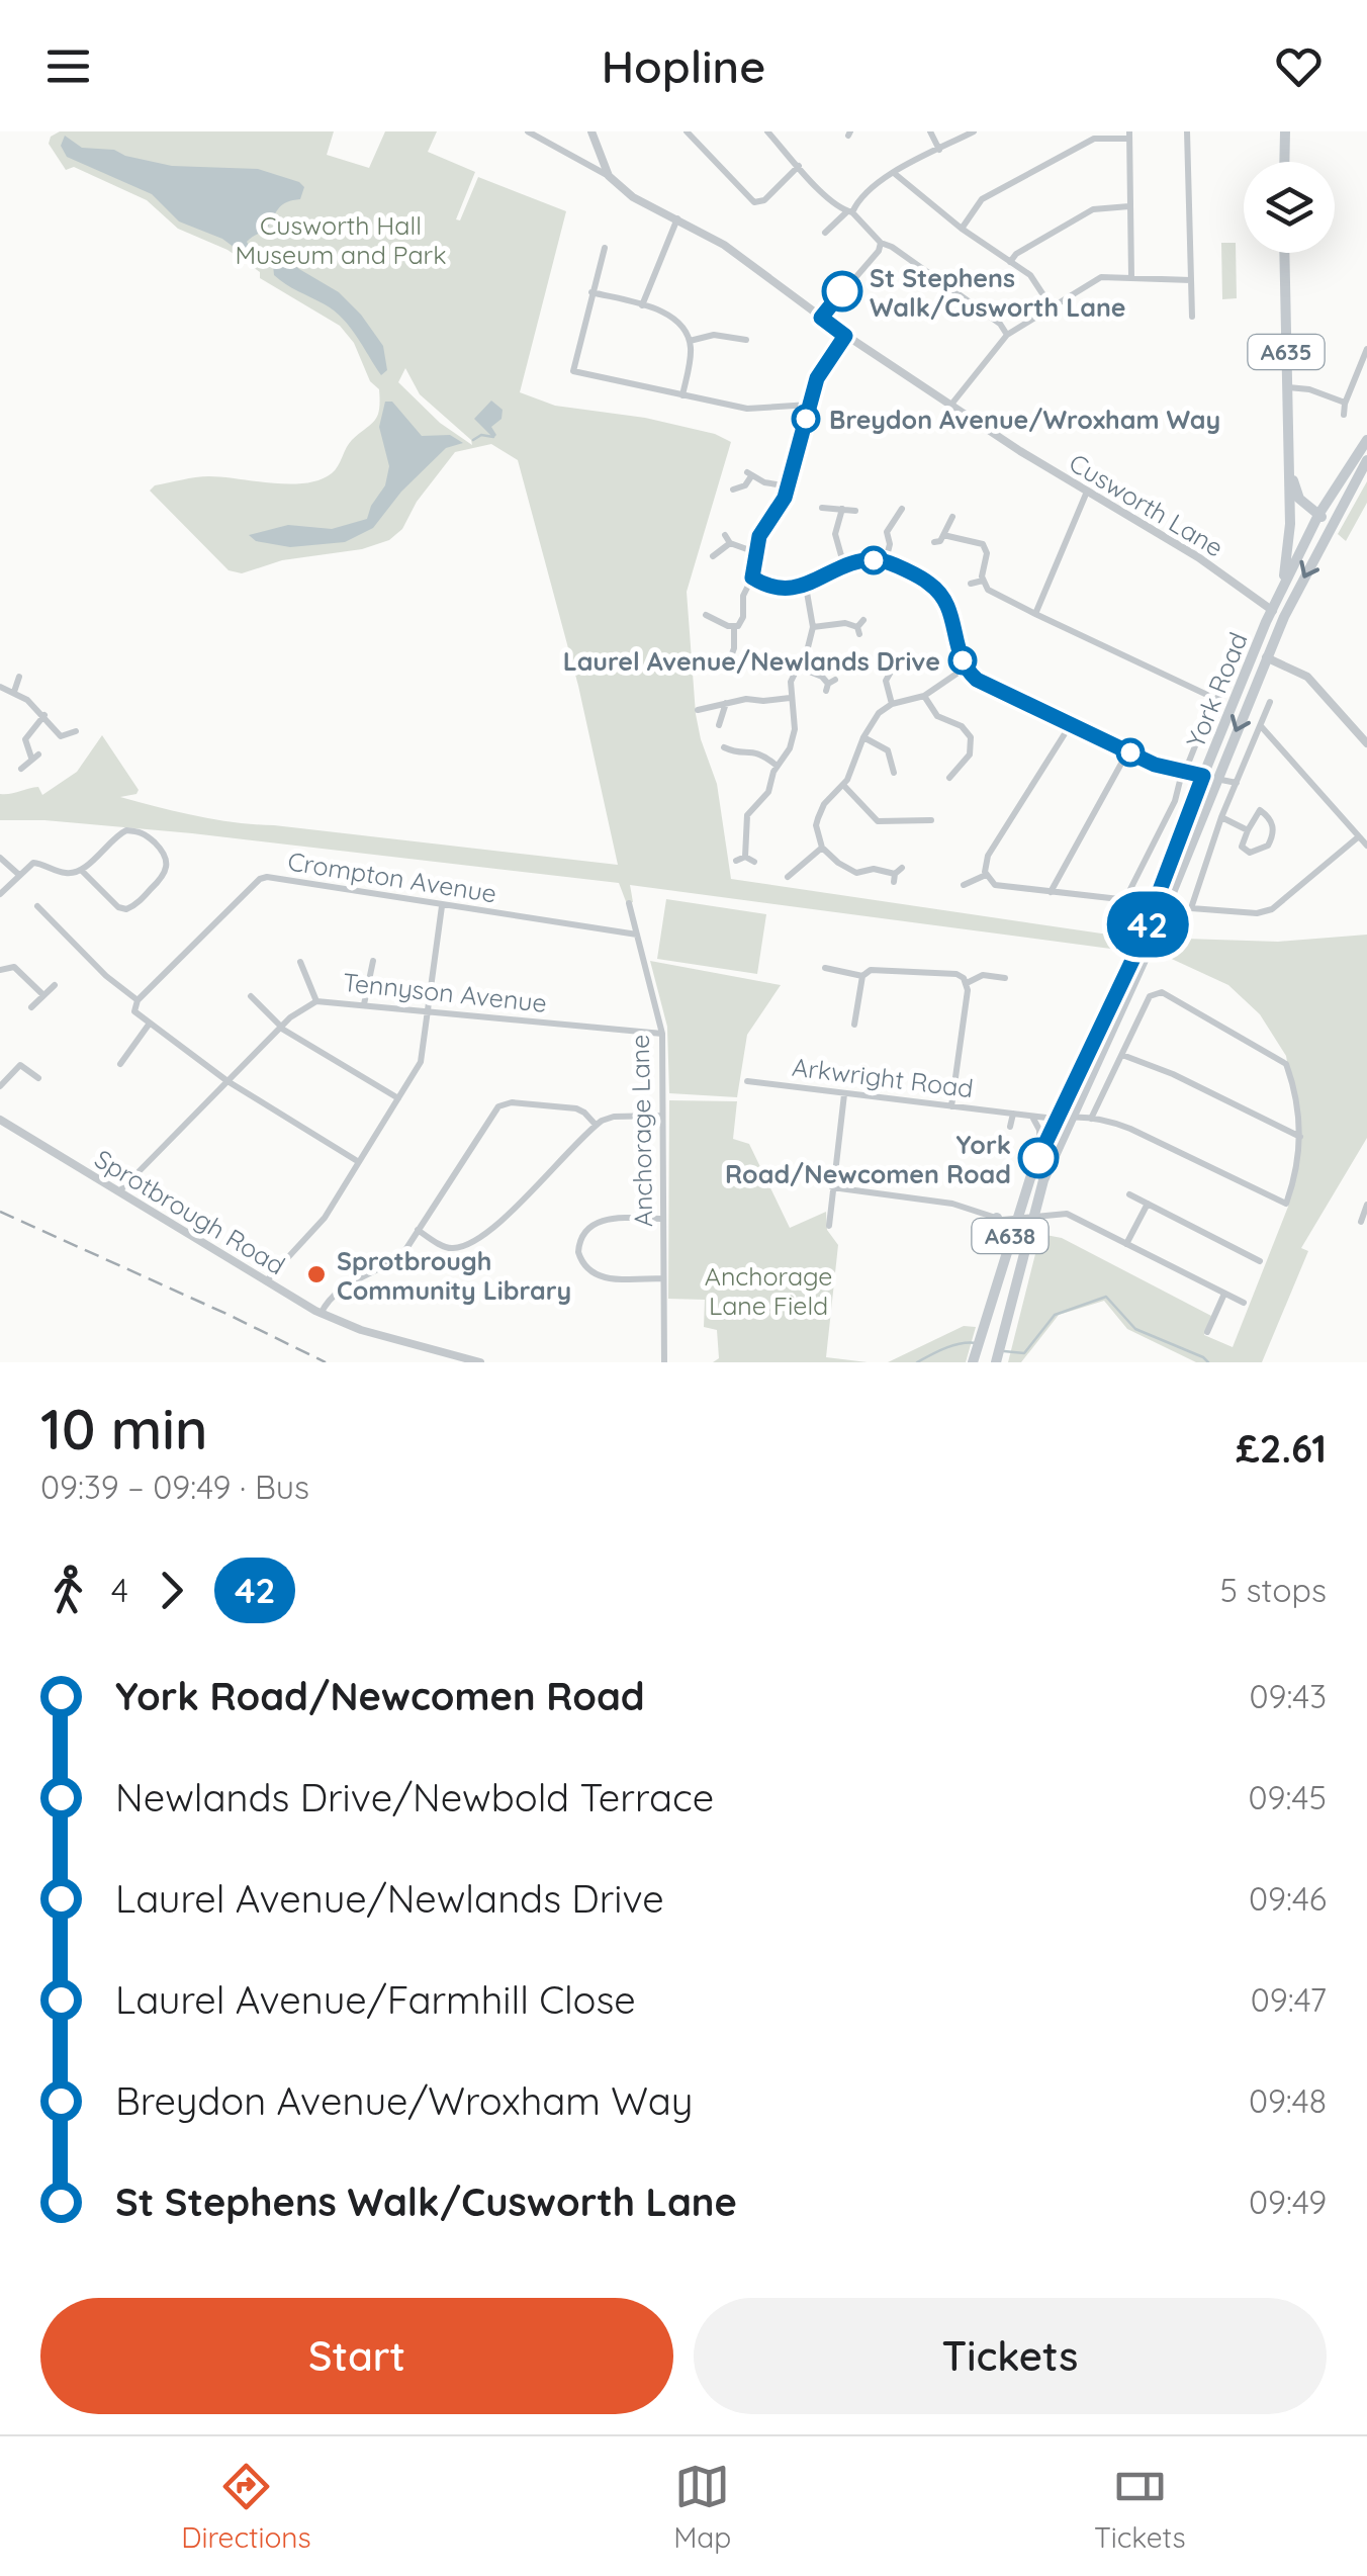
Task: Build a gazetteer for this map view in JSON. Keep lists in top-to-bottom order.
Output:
{
  "streets": {
    "highway": ["A635", "York Road", "A638"],
    "street": [
      "Cusworth Lane",
      "Crompton Avenue",
      "Tennyson Avenue",
      "Arkwright Road",
      "Anchorage Lane",
      "Sprotbrough Road"
    ]
  },
  "crossings": [
    ["A635", "York Road"],
    ["Cusworth Lane", "York Road"],
    ["York Road", "Arkwright Road"],
    ["Crompton Avenue", "Anchorage Lane"],
    ["Tennyson Avenue", "Anchorage Lane"],
    ["Tennyson Avenue", "Sprotbrough Road"]
  ],
  "parks": ["Cusworth Hall Museum and Park", "Anchorage Lane Field"],
  "places": [
    "St Stephens Walk/Cusworth Lane",
    "Breydon Avenue/Wroxham Way",
    "Laurel Avenue/Newlands Drive",
    "York Road/Newcomen Road",
    "Sprotbrough Community Library"
  ],
  "lines": ["bus line 42"],
  "page": {
    "header": "Hopline",
    "on_map": "42",
    "heading": ["10 min", "09:39 – 09:49 · Bus", "£2.61"],
    "legs": ["4", "42", "5 stops"],
    "list": [
      {
        "name": "York Road/Newcomen Road",
        "value": "09:43"
      },
      {
        "name": "Newlands Drive/Newbold Terrace",
        "value": "09:45"
      },
      {
        "name": "Laurel Avenue/Newlands Drive",
        "value": "09:46"
      },
      {
        "name": "Laurel Avenue/Farmhill Close",
        "value": "09:47"
      },
      {
        "name": "Breydon Avenue/Wroxham Way",
        "value": "09:48"
      },
      {
        "name": "St Stephens Walk/Cusworth Lane",
        "value": "09:49"
      }
    ],
    "buttons": ["Start", "Tickets"],
    "tabs": ["Directions", "Map", "Tickets"]
  }
}
